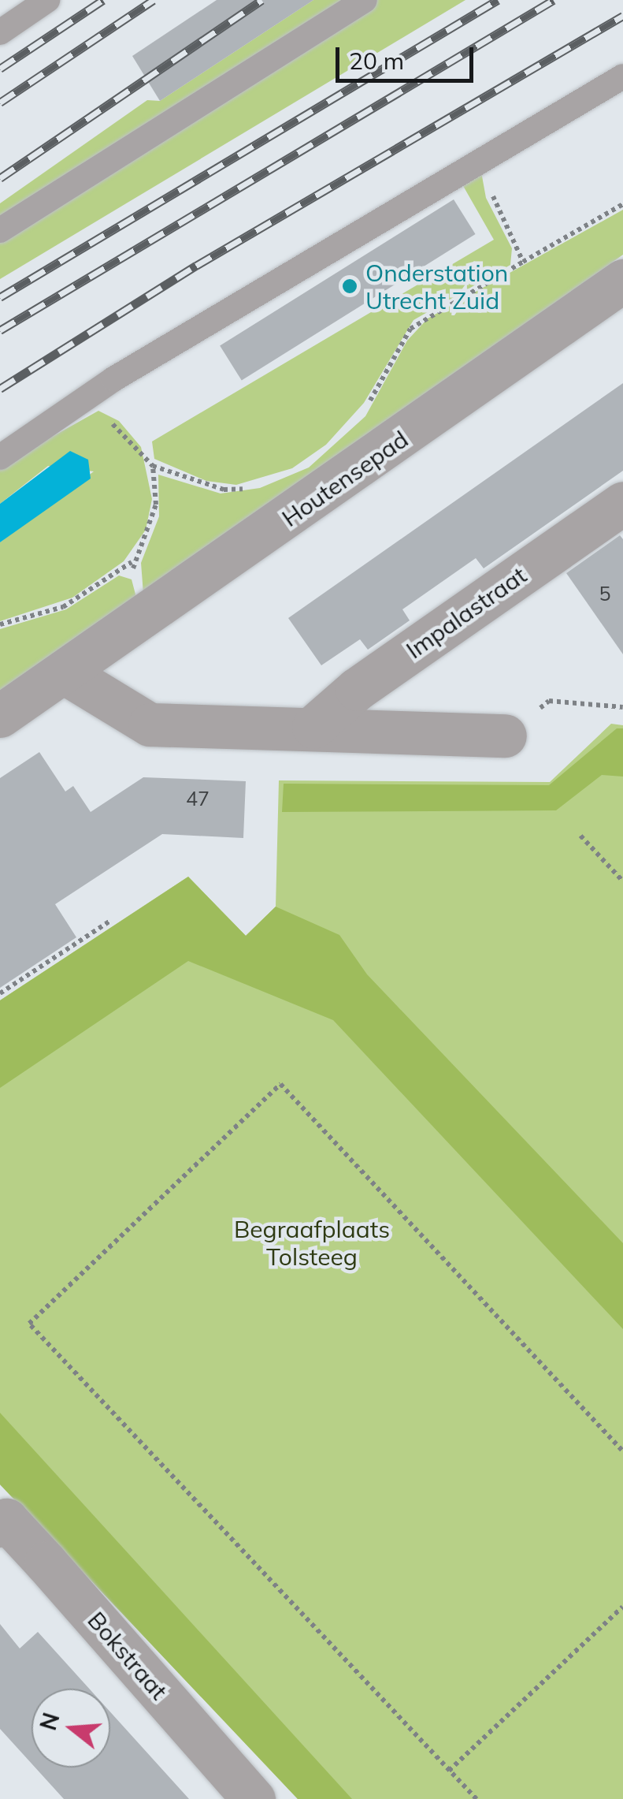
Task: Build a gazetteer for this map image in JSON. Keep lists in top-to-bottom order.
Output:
{
  "streets": {
    "street": ["Houtensepad", "Impalastraat", "Bokstraat"]
  },
  "parks": ["Begraafplaats Tolsteeg"],
  "places": ["Onderstation Utrecht Zuid"],
  "house_numbers": ["5", "47"],
  "scale_bar": "20 m",
  "north": "left"
}
